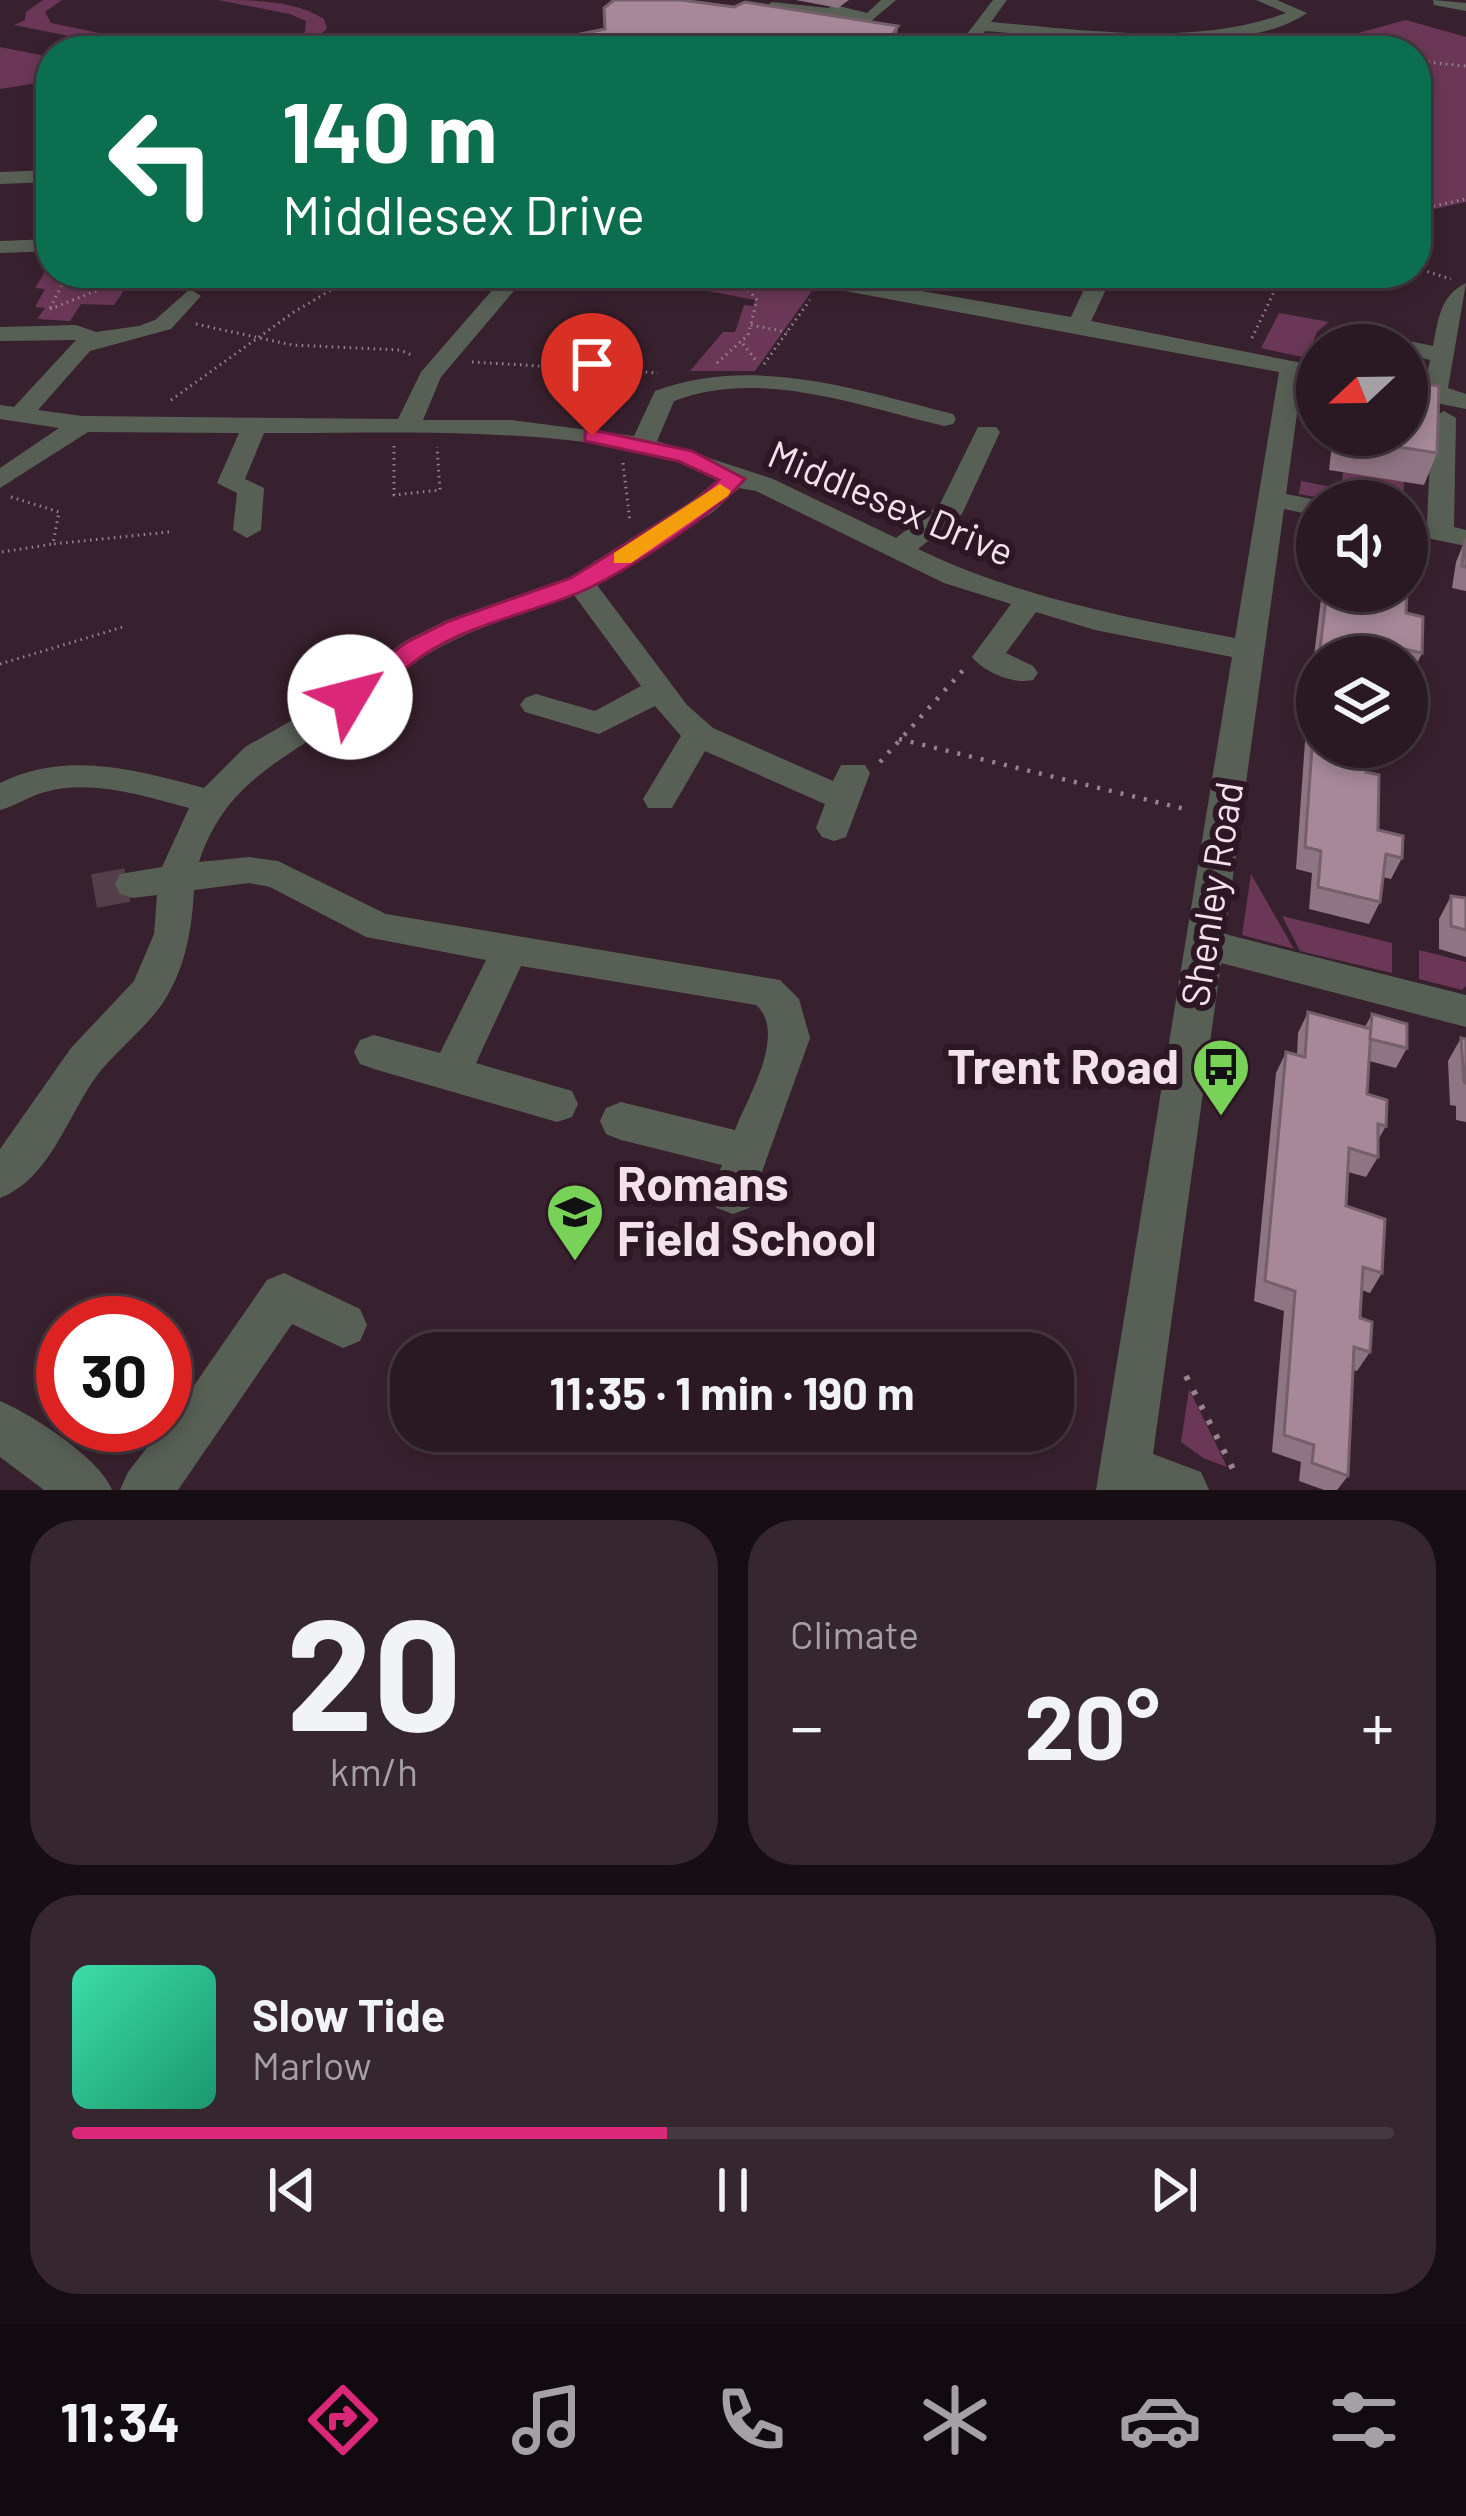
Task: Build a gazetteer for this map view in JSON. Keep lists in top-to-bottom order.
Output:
{
  "streets": {
    "street": ["Middlesex Drive", "Shenley Road"]
  },
  "crossings": [
    ["Middlesex Drive", "Shenley Road"]
  ],
  "places": {
    "bus stop": ["Trent Road"],
    "school or university": ["Romans Field School"]
  },
  "north": "left",
  "page": {
    "turn": ["140 m", "Middlesex Drive"],
    "limit": "30",
    "trip": "11:35 · 1 min · 190 m",
    "tile": [
      ["20", "km/h"],
      "Climate"
    ],
    "heat": ["−", "20°", "+"],
    "song": ["Slow Tide", "Marlow"],
    "tabs": "11:34"
  }
}
